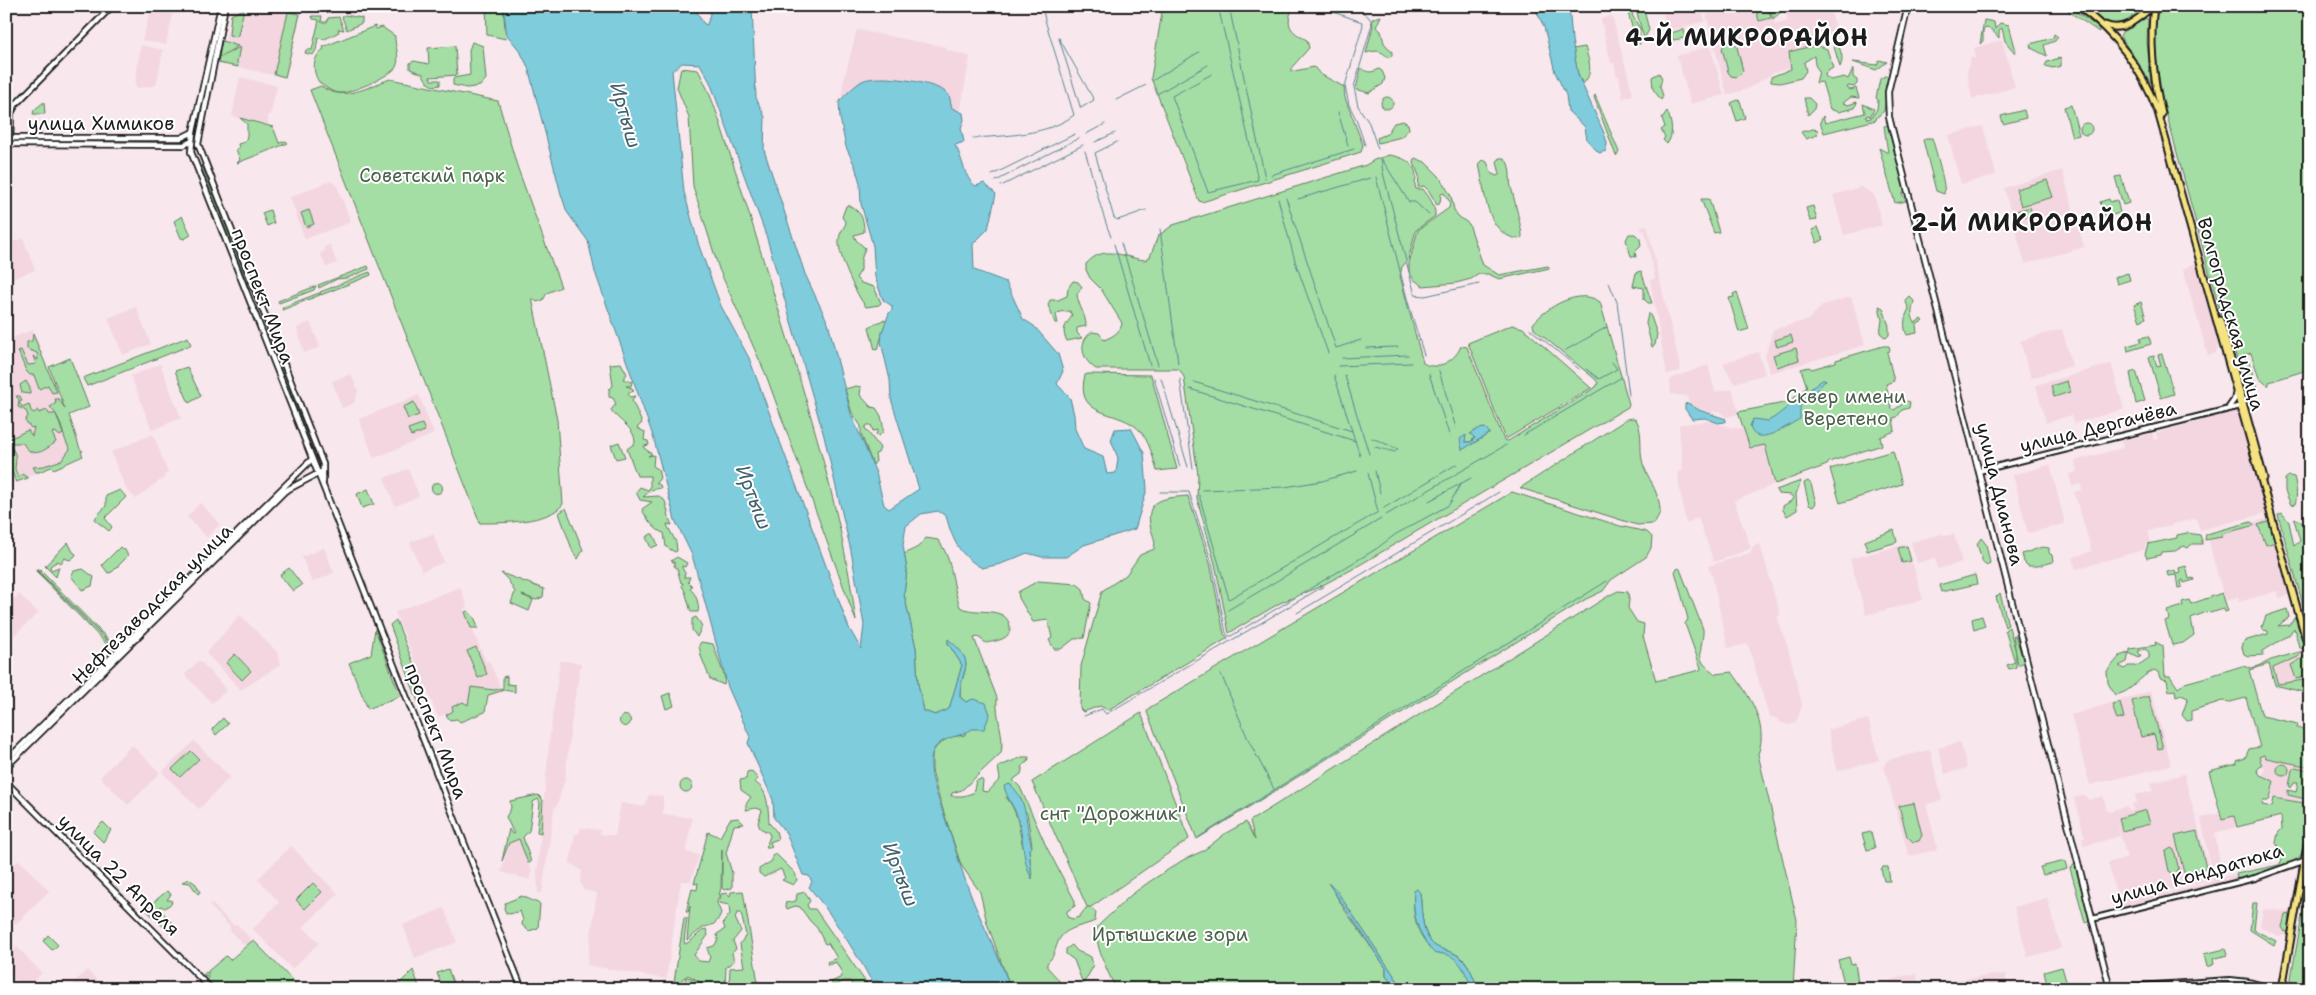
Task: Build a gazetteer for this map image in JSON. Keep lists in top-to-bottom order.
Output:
{
  "streets": {
    "main road": [
      "улица Химиков",
      "проспект Мира",
      "Волгоградская улица",
      "улица Дианова",
      "Нефтезаводская улица",
      "улица 22 Апреля"
    ],
    "street": ["улица Дергачёва", "улица Кондратюка"]
  },
  "crossings": [
    ["улица Химиков", "проспект Мира"],
    ["проспект Мира", "Нефтезаводская улица"],
    ["Волгоградская улица", "улица Дергачёва"],
    ["улица Дергачёва", "улица Дианова"],
    ["улица Дианова", "улица Кондратюка"]
  ],
  "districts": ["4-Й МИКРОРАЙОН", "2-Й МИКРОРАЙОН"],
  "water": ["Иртыш"],
  "parks": [
    "Советский парк",
    "Сквер имени Веретено",
    "снт \"Дорожник\"",
    "Иртышские зори"
  ]
}
